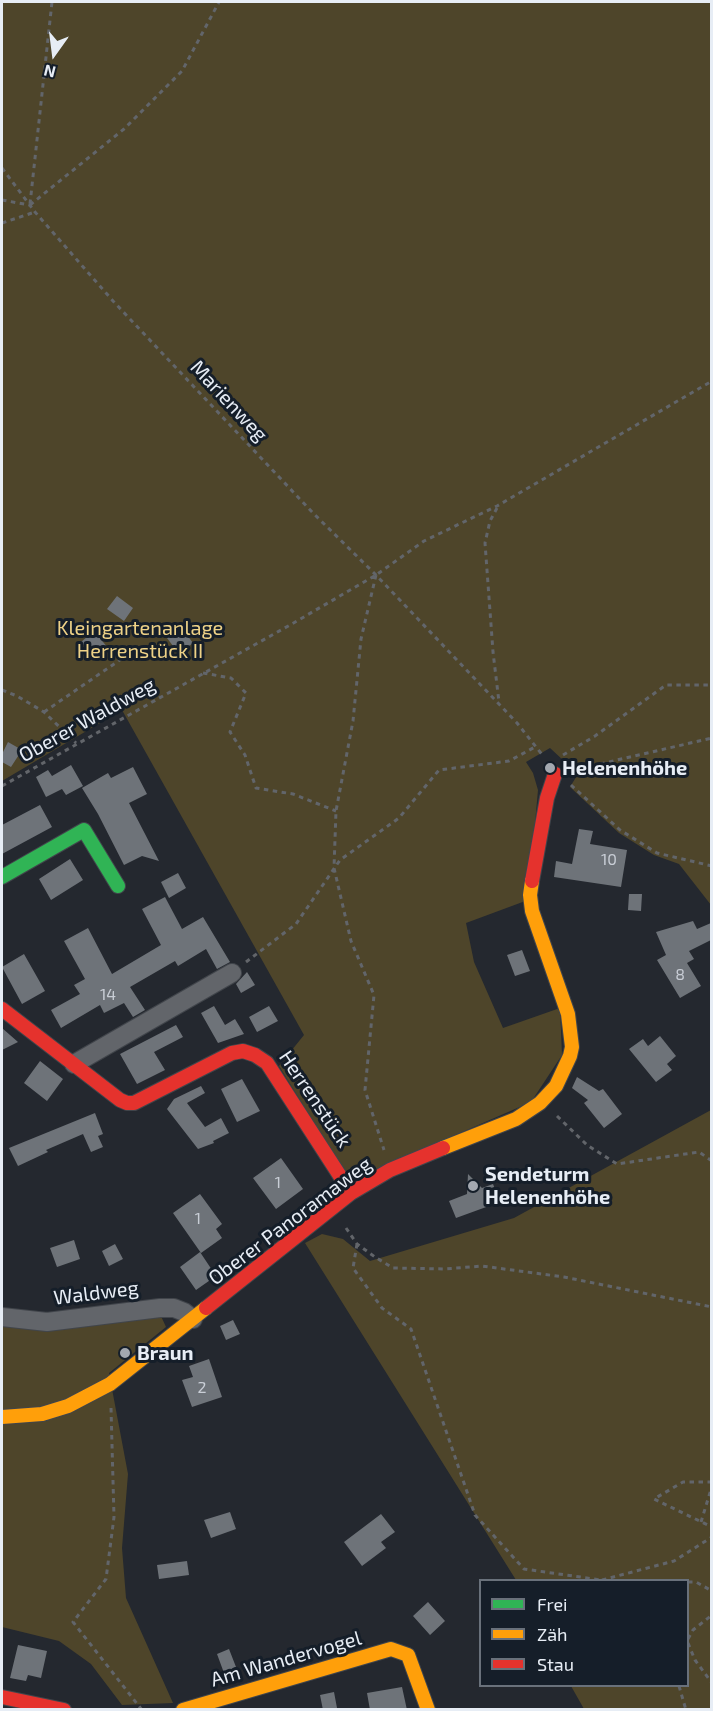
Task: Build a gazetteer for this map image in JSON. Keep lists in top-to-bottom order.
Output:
{
  "streets": {
    "street": [
      "Herrenstück",
      "Oberer Panoramaweg",
      "Waldweg",
      "Am Wandervogel"
    ],
    "path": ["Marienweg", "Oberer Waldweg"]
  },
  "crossings": [
    ["Marienweg", "Oberer Waldweg"],
    ["Marienweg", "Oberer Panoramaweg"],
    ["Herrenstück", "Oberer Panoramaweg"],
    ["Oberer Panoramaweg", "Waldweg"]
  ],
  "parks": ["Kleingartenanlage Herrenstück II"],
  "places": ["Helenenhöhe", "Sendeturm Helenenhöhe", "Braun"],
  "house_numbers": [
    "10",
    "8",
    "14",
    "1",
    "1",
    "2"
  ],
  "legend": ["Frei", "Zäh", "Stau"],
  "north": "bottom"
}
